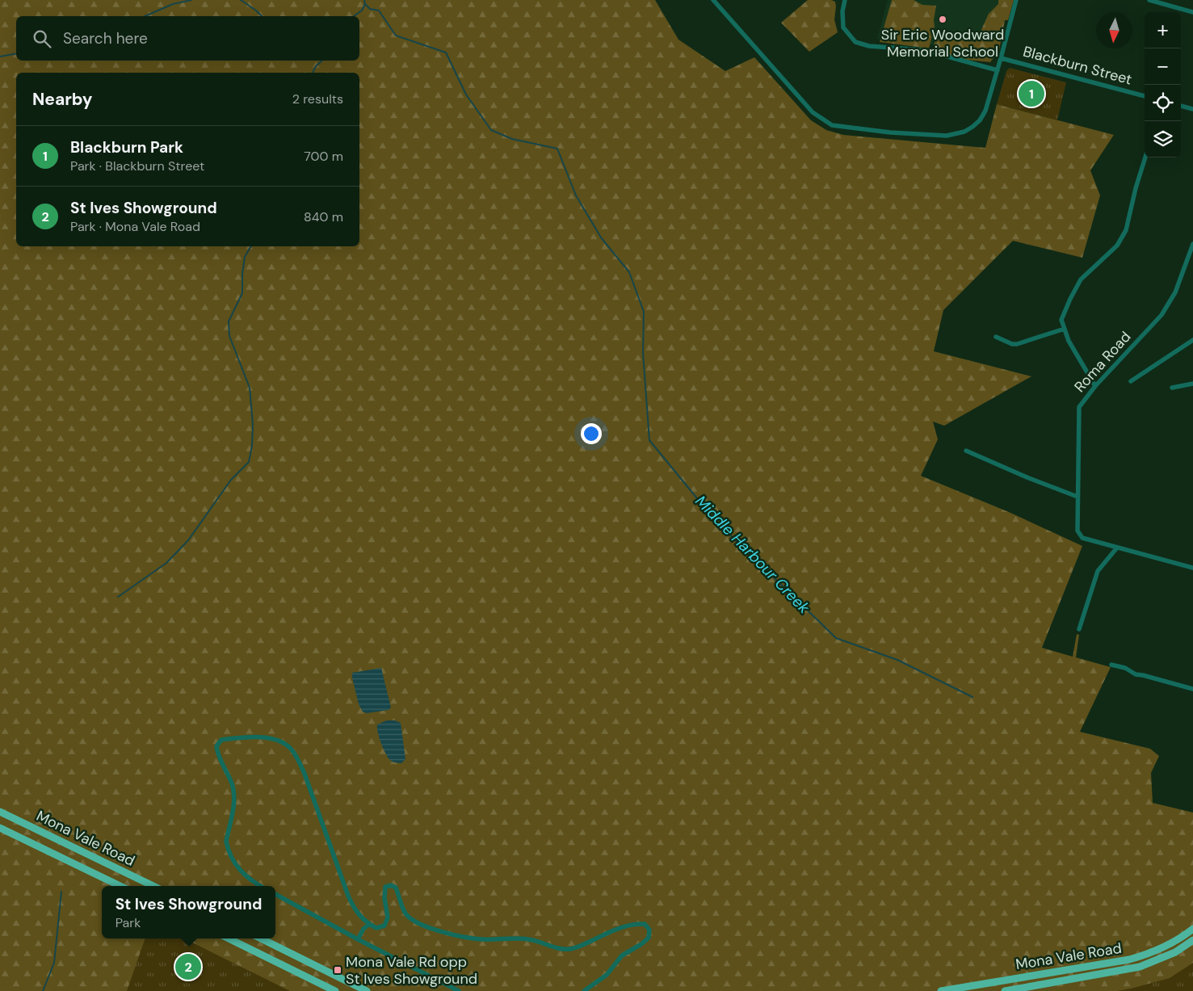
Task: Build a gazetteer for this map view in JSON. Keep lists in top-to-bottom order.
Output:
{
  "streets": {
    "highway": ["Mona Vale Road"],
    "street": ["Blackburn Street", "Roma Road"]
  },
  "water": ["Middle Harbour Creek"],
  "places": {
    "other": ["Sir Eric Woodward Memorial School"],
    "transit": ["Mona Vale Rd opp St Ives Showground"]
  },
  "north": "bottom",
  "page": {
    "map_buttons": ["+", "−"],
    "search": "Search here",
    "heading": ["Nearby", "2 results"],
    "pins": ["1", "2"],
    "list": [
      {
        "mark": "1",
        "name": "Blackburn Park",
        "note": "Park · Blackburn Street",
        "value": "700 m"
      },
      {
        "mark": "2",
        "name": "St Ives Showground",
        "note": "Park · Mona Vale Road",
        "value": "840 m"
      }
    ],
    "popup": ["St Ives Showground", "Park"]
  }
}
